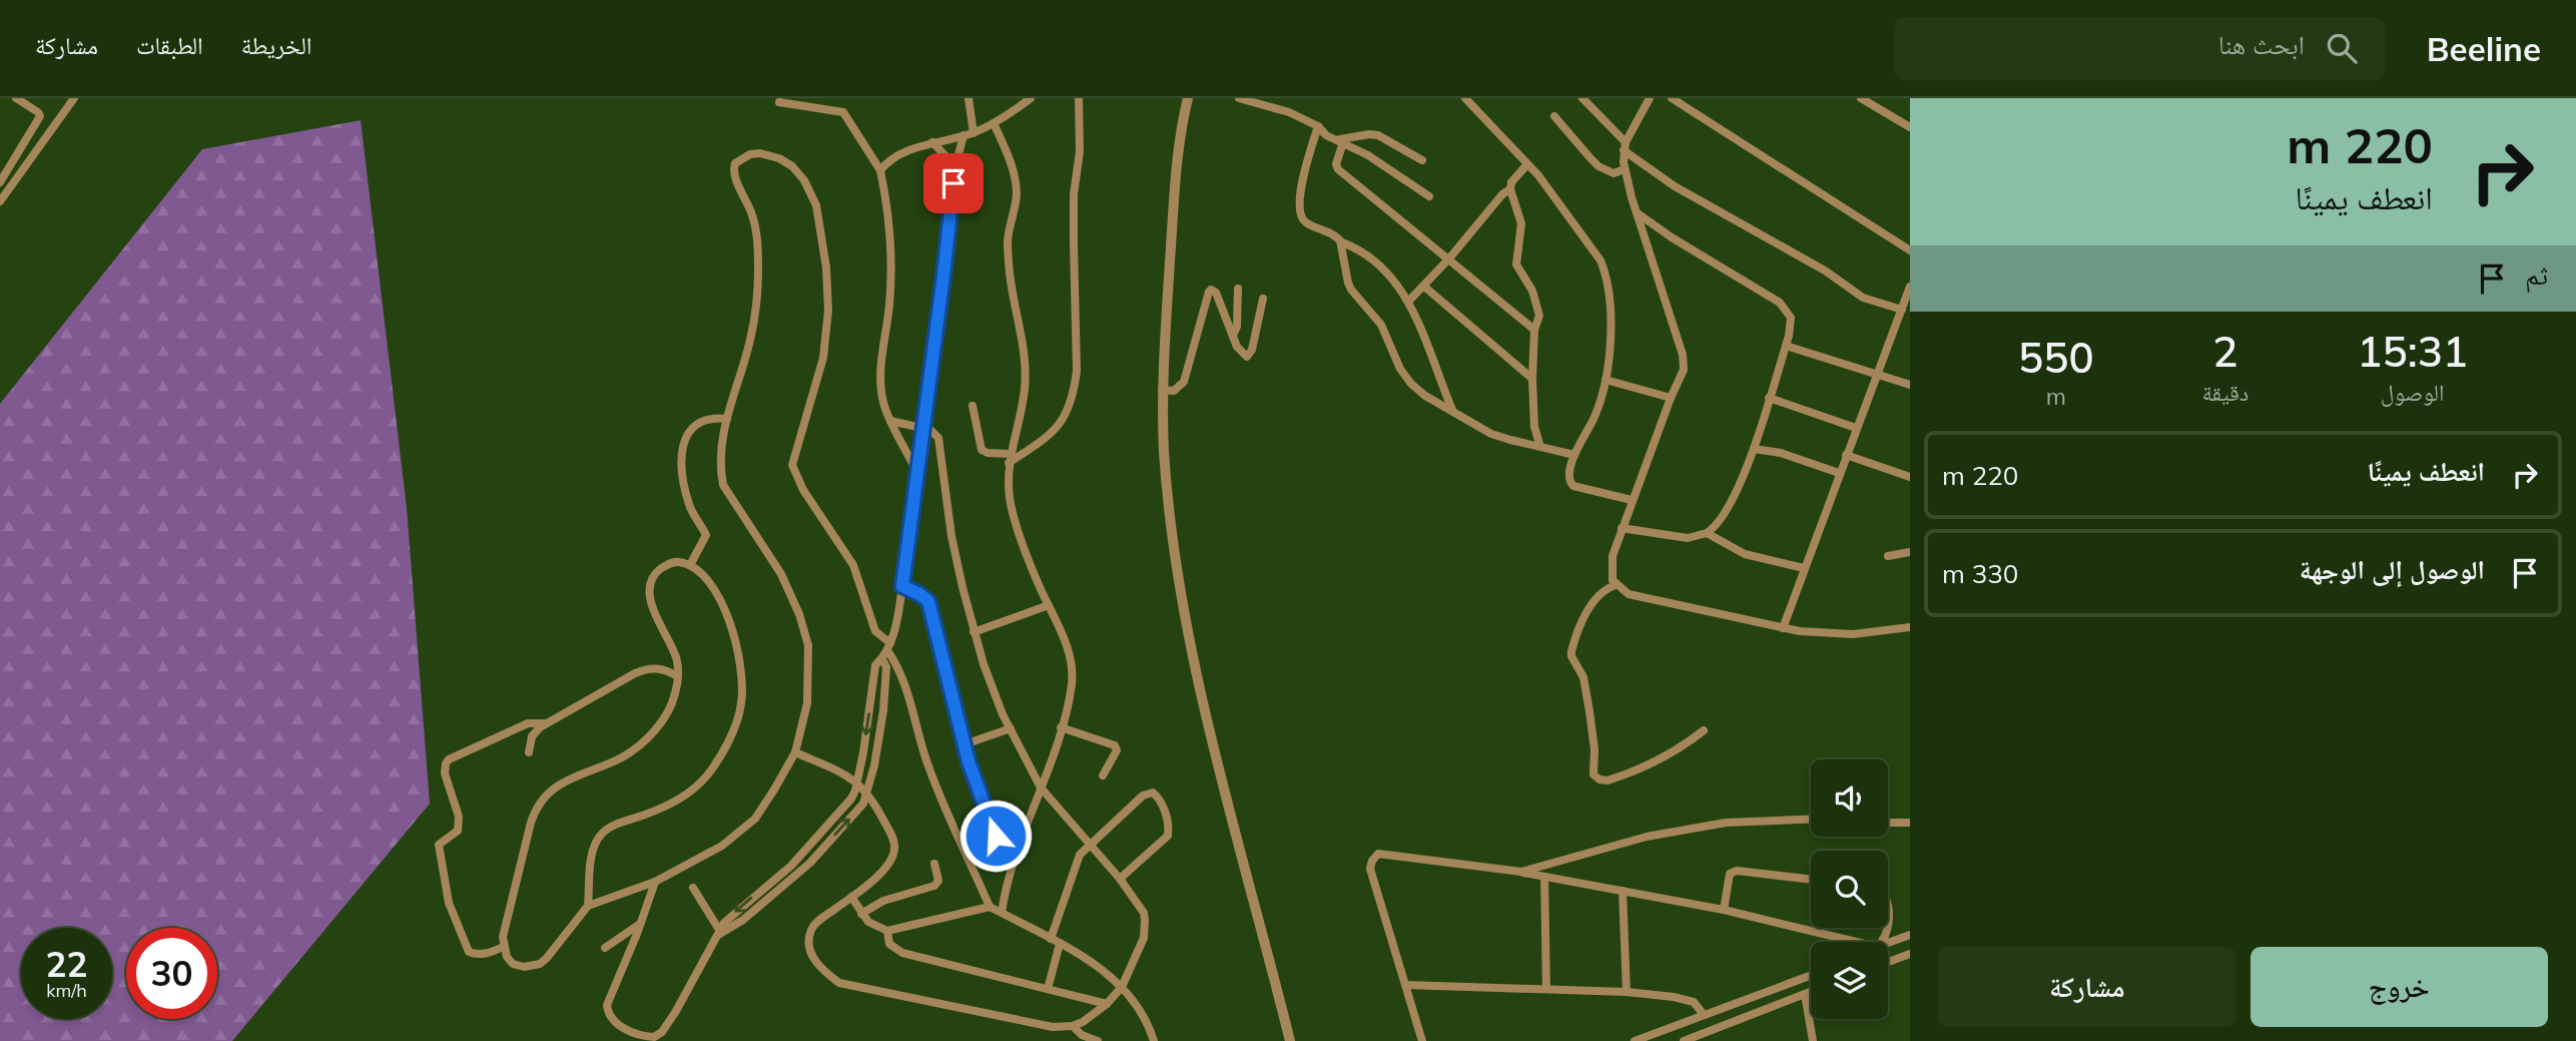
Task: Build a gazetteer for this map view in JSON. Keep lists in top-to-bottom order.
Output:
{
  "page": {
    "header": "Beeline",
    "search": "ابحث هنا",
    "nav": ["الخريطة", "الطبقات", "مشاركة"],
    "turn": ["220 m", "انعطف يمينًا"],
    "then": "ثم",
    "eta": [
      "15:31",
      "الوصول",
      "2",
      "دقيقة",
      "550",
      "m"
    ],
    "list": [
      {
        "name": "انعطف يمينًا",
        "value": "220 m"
      },
      {
        "name": "الوصول إلى الوجهة",
        "value": "330 m"
      }
    ],
    "speed": "22 km/h",
    "limit": "30",
    "buttons": ["خروج", "مشاركة"]
  }
}
